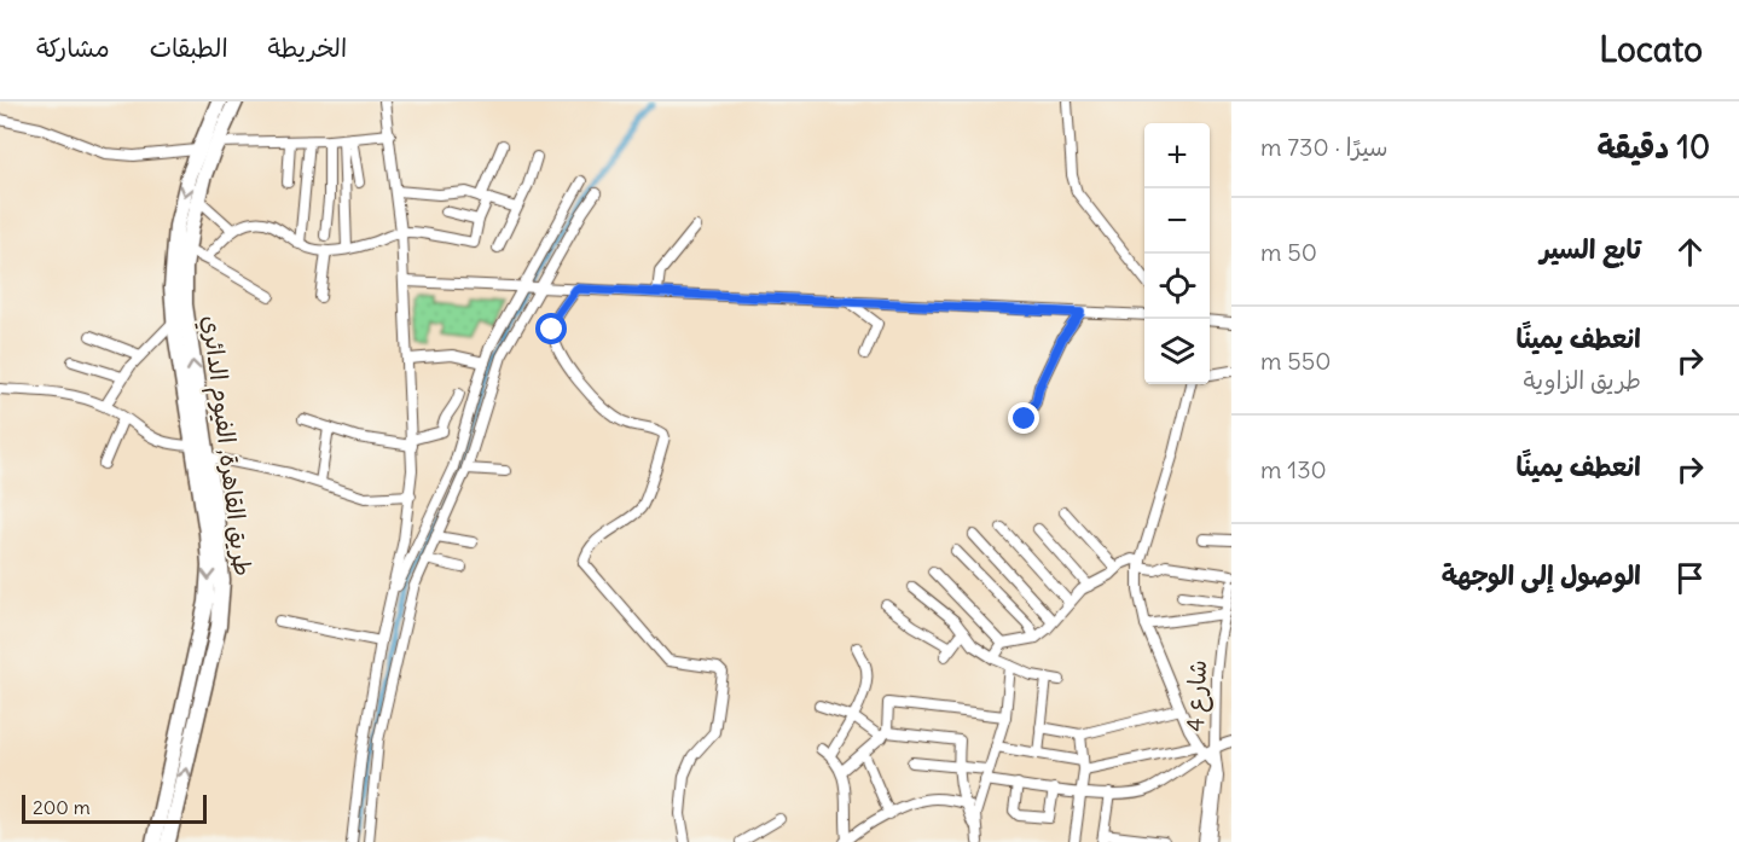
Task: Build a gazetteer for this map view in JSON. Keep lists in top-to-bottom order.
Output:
{
  "streets": {
    "highway": ["طريق القاهرة, الفيوم الدائري"],
    "street": ["شارع 4"]
  },
  "scale_bar": "200 m",
  "page": {
    "header": "Locato",
    "nav": ["الخريطة", "الطبقات", "مشاركة"],
    "heading": ["10 دقيقة", "سيرًا · 730 m"],
    "map_buttons": ["+", "−"],
    "list": [
      ["تابع السير", "50 m"],
      ["انعطف يمينًا", "طريق الزاوية", "550 m"],
      ["انعطف يمينًا", "130 m"],
      "الوصول إلى الوجهة"
    ],
    "scale": "200 m"
  }
}
